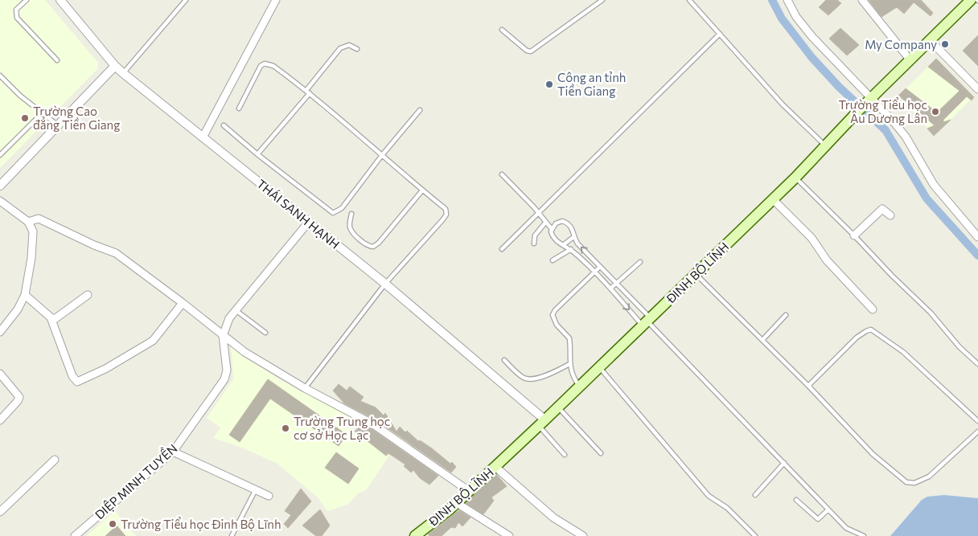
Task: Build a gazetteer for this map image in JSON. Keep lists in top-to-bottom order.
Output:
{
  "streets": {
    "main road": ["ĐINH BỘ LĨNH"],
    "street": ["THÁI SANH HẠNH", "DIỆP MINH TUYỀN"]
  },
  "crossings": [
    ["THÁI SANH HẠNH", "ĐINH BỘ LĨNH"],
    ["THÁI SANH HẠNH", "DIỆP MINH TUYỀN"]
  ],
  "places": [
    "My Company",
    "Công an tỉnh Tiền Giang",
    "Trường Tiểu học Âu Dương Lân",
    "Trường Cao đẳng Tiền Giang",
    "Trường Trung học cơ sở Học Lạc",
    "Trường Tiểu học Đinh Bộ Lĩnh"
  ]
}
